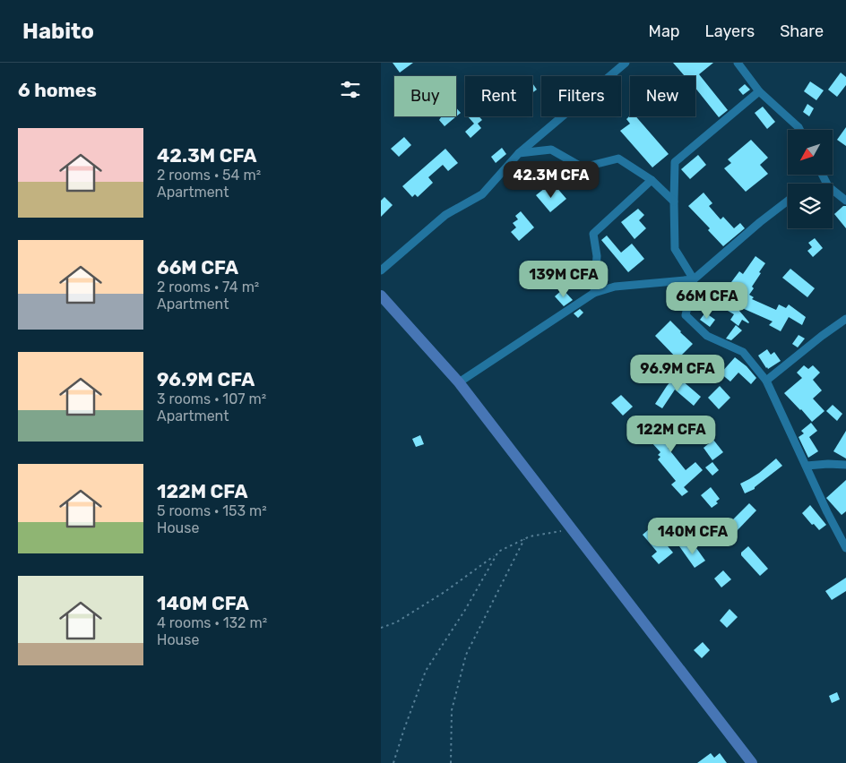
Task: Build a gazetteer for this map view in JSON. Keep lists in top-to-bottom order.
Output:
{
  "north": "bottom left",
  "page": {
    "header": "Habito",
    "nav": ["Map", "Layers", "Share"],
    "heading": "6 homes",
    "chip": [
      "Buy",
      "Rent",
      "Filters",
      "New"
    ],
    "list": [
      {
        "name": "42.3M CFA",
        "note": "2 rooms · 54 m² · Apartment"
      },
      {
        "name": "66M CFA",
        "note": "2 rooms · 74 m² · Apartment"
      },
      {
        "name": "96.9M CFA",
        "note": "3 rooms · 107 m² · Apartment"
      },
      {
        "name": "122M CFA",
        "note": "5 rooms · 153 m² · House"
      },
      {
        "name": "140M CFA",
        "note": "4 rooms · 132 m² · House"
      }
    ],
    "price": [
      "42.3M CFA",
      "139M CFA",
      "66M CFA",
      "96.9M CFA",
      "122M CFA",
      "140M CFA"
    ]
  }
}
